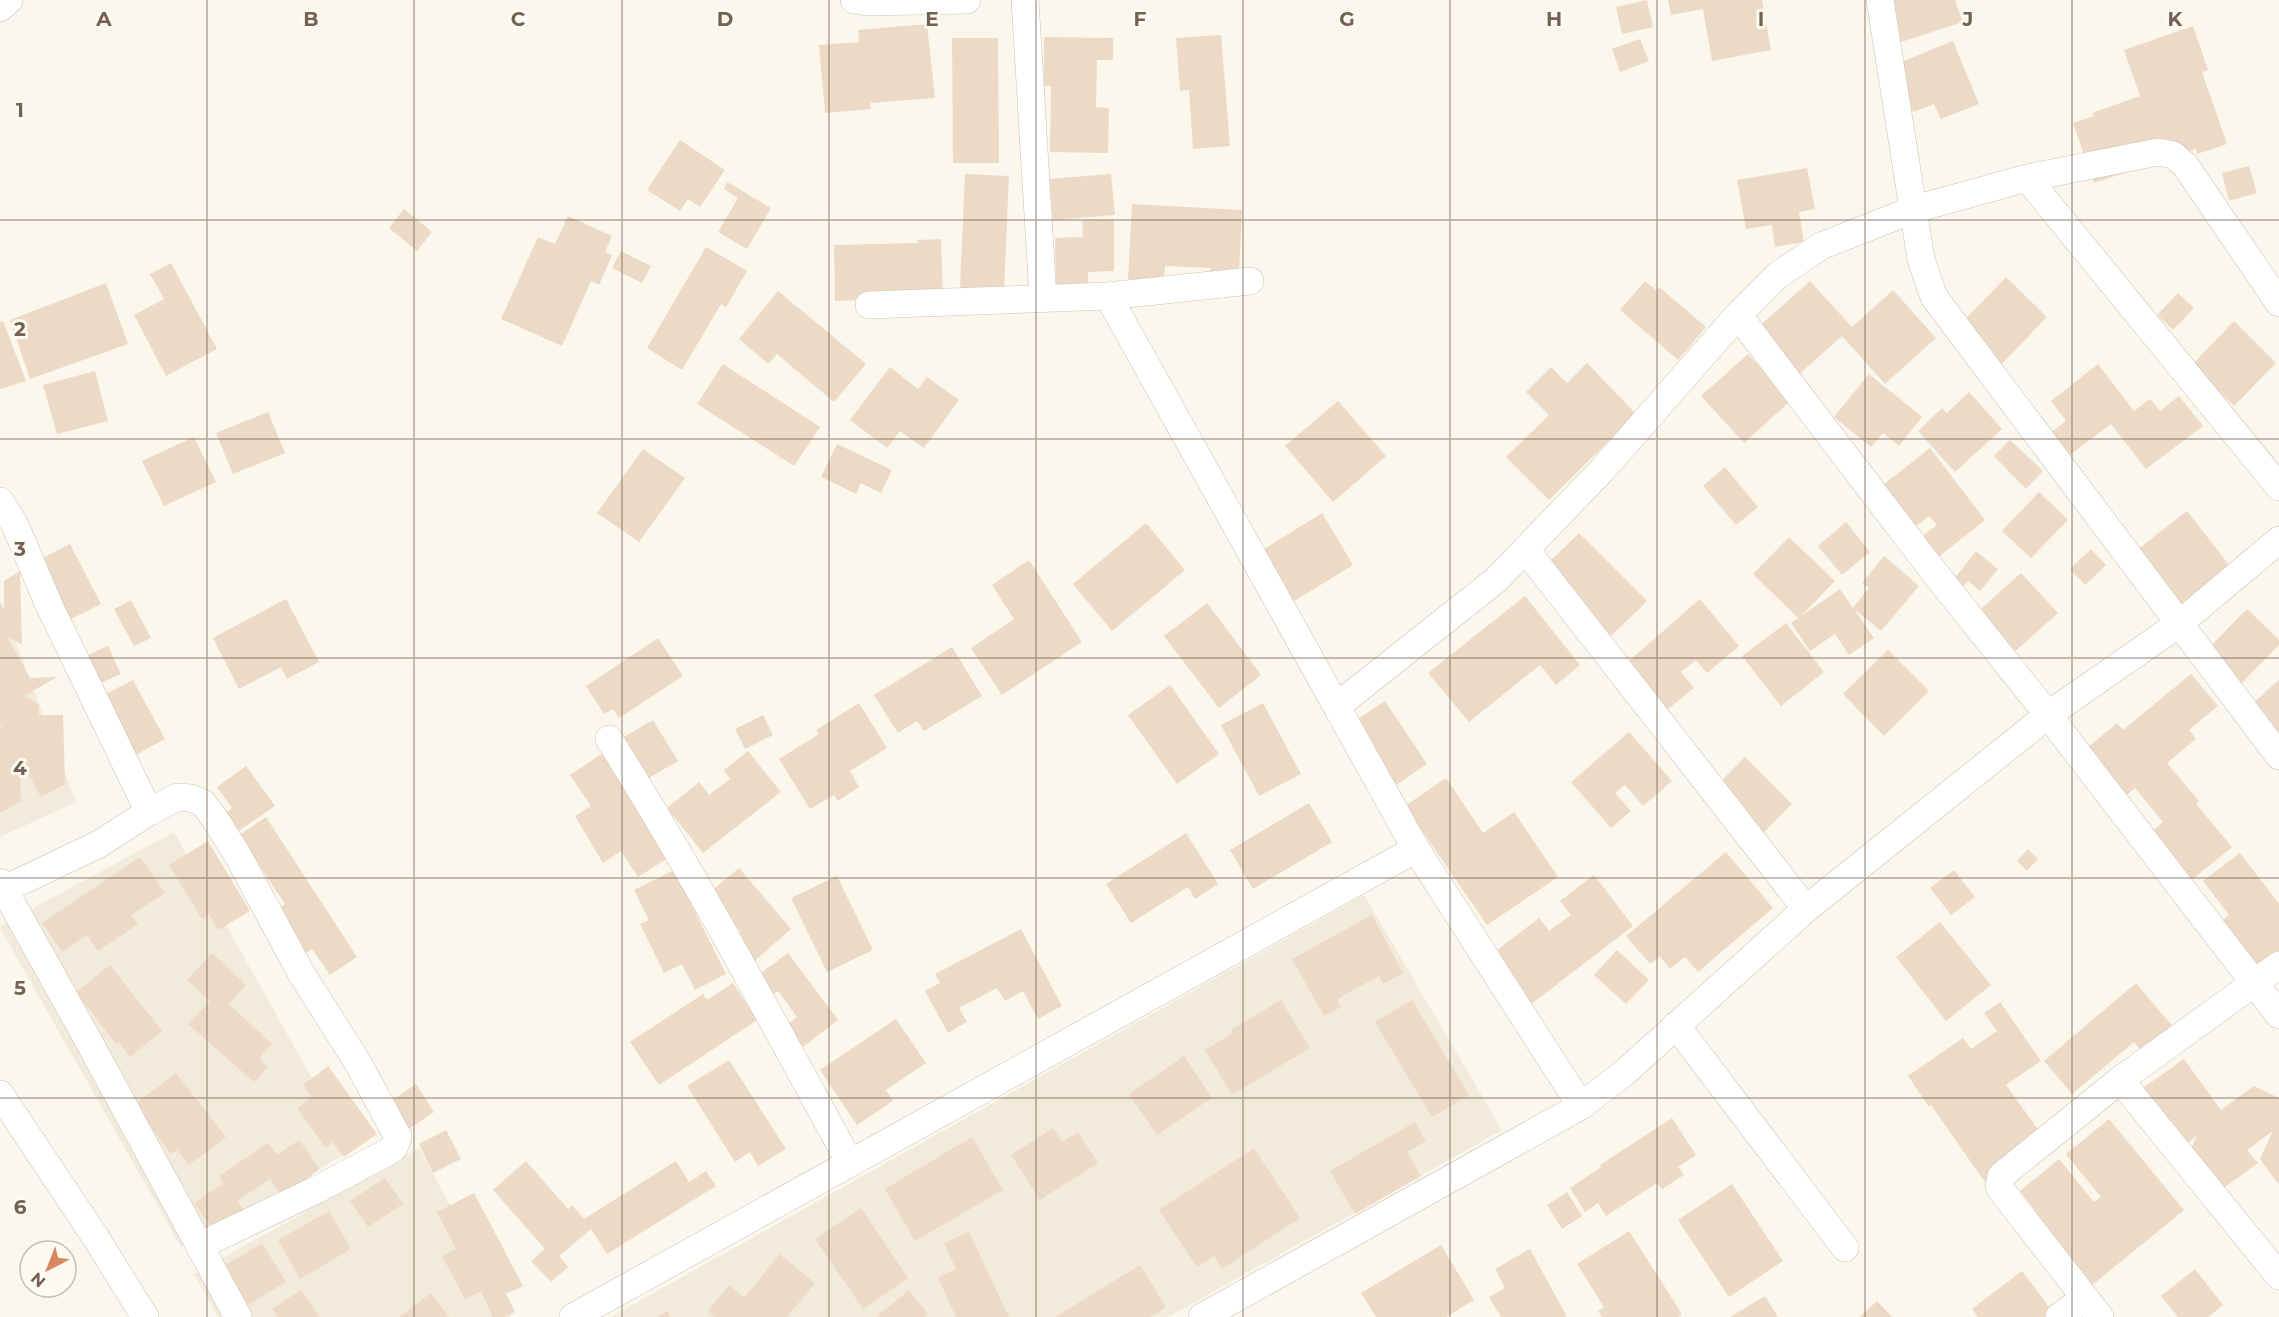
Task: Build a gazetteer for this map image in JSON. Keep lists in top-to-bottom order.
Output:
{
  "north": "bottom left",
  "grid": {
    "columns": [
      "A",
      "B",
      "C",
      "D",
      "E",
      "F",
      "G",
      "H",
      "I",
      "J",
      "K"
    ],
    "rows": [
      "1",
      "2",
      "3",
      "4",
      "5",
      "6"
    ]
  }
}
